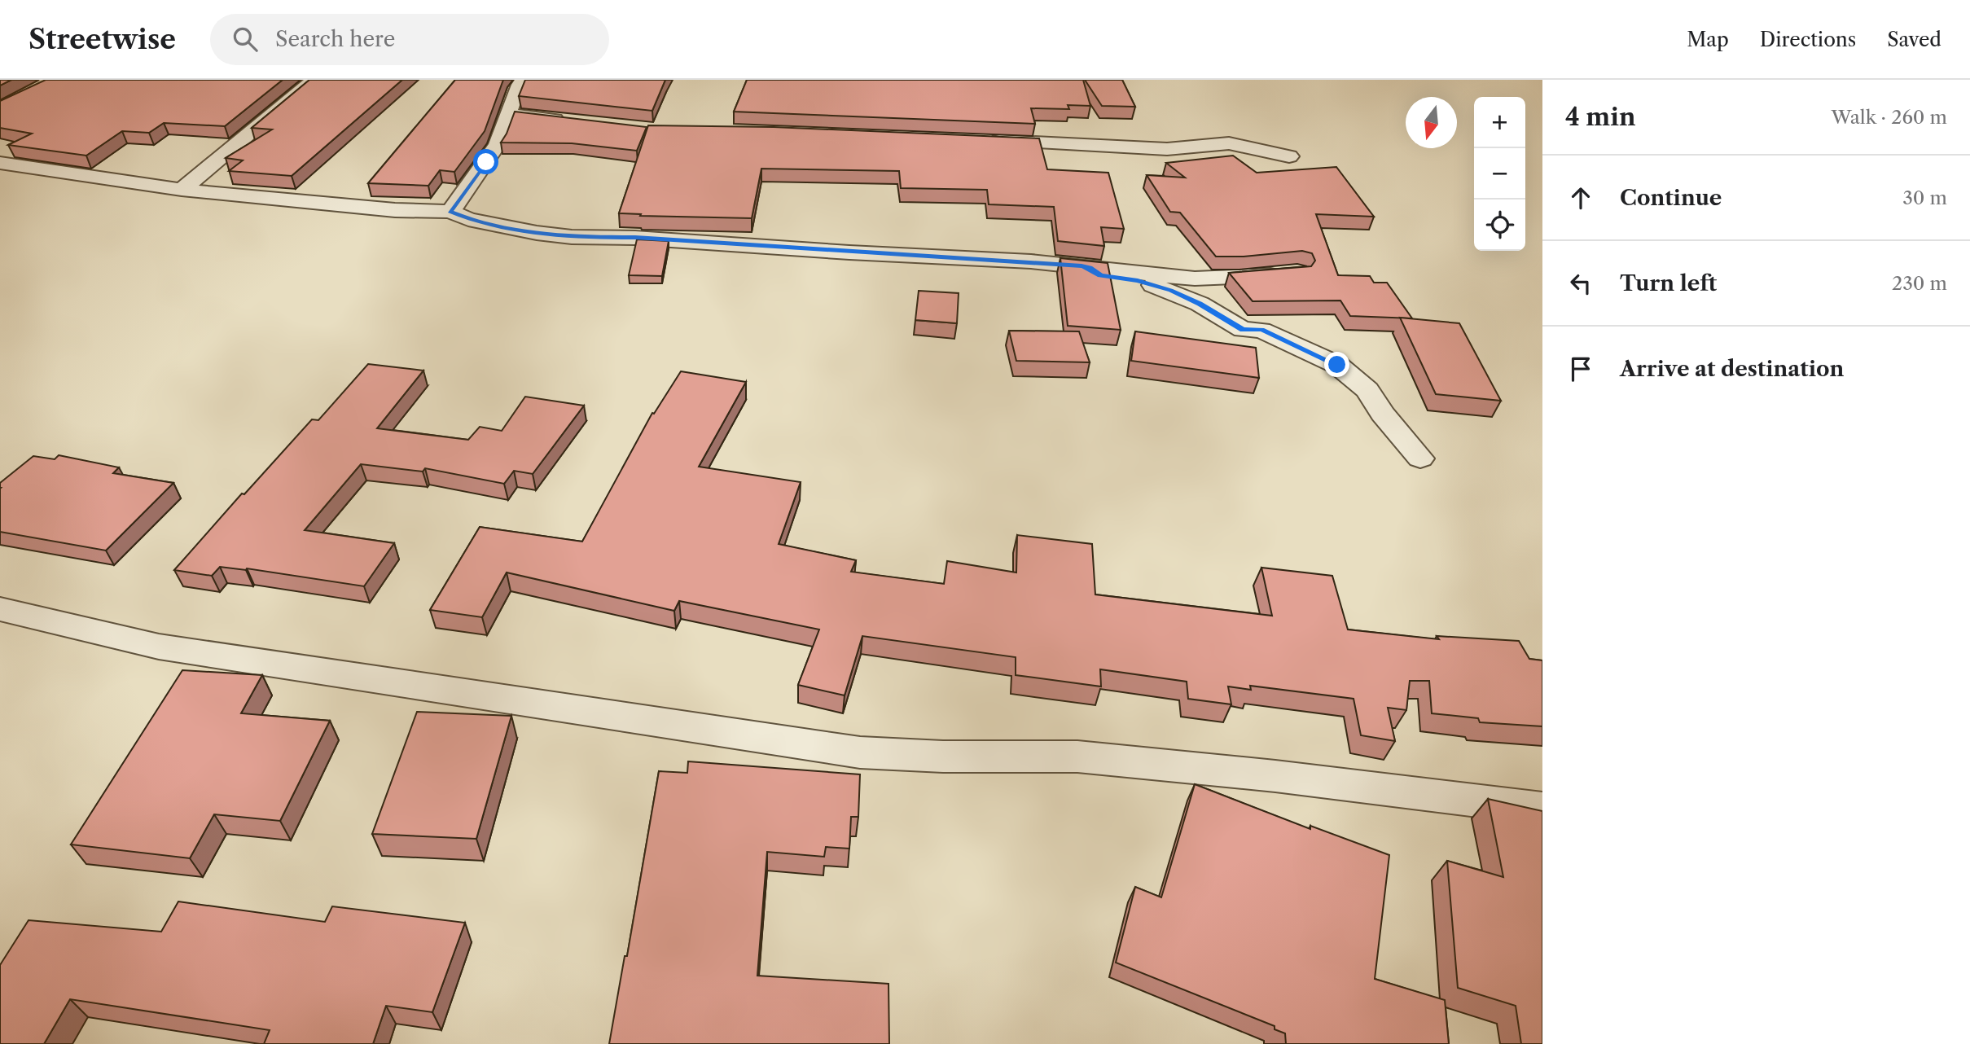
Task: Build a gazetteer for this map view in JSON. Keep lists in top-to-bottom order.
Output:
{
  "north": "bottom",
  "page": {
    "header": "Streetwise",
    "search": "Search here",
    "nav": ["Map", "Directions", "Saved"],
    "heading": ["4 min", "Walk · 260 m"],
    "map_buttons": ["+", "−"],
    "list": [
      ["Continue", "30 m"],
      ["Turn left", "230 m"],
      "Arrive at destination"
    ]
  }
}
